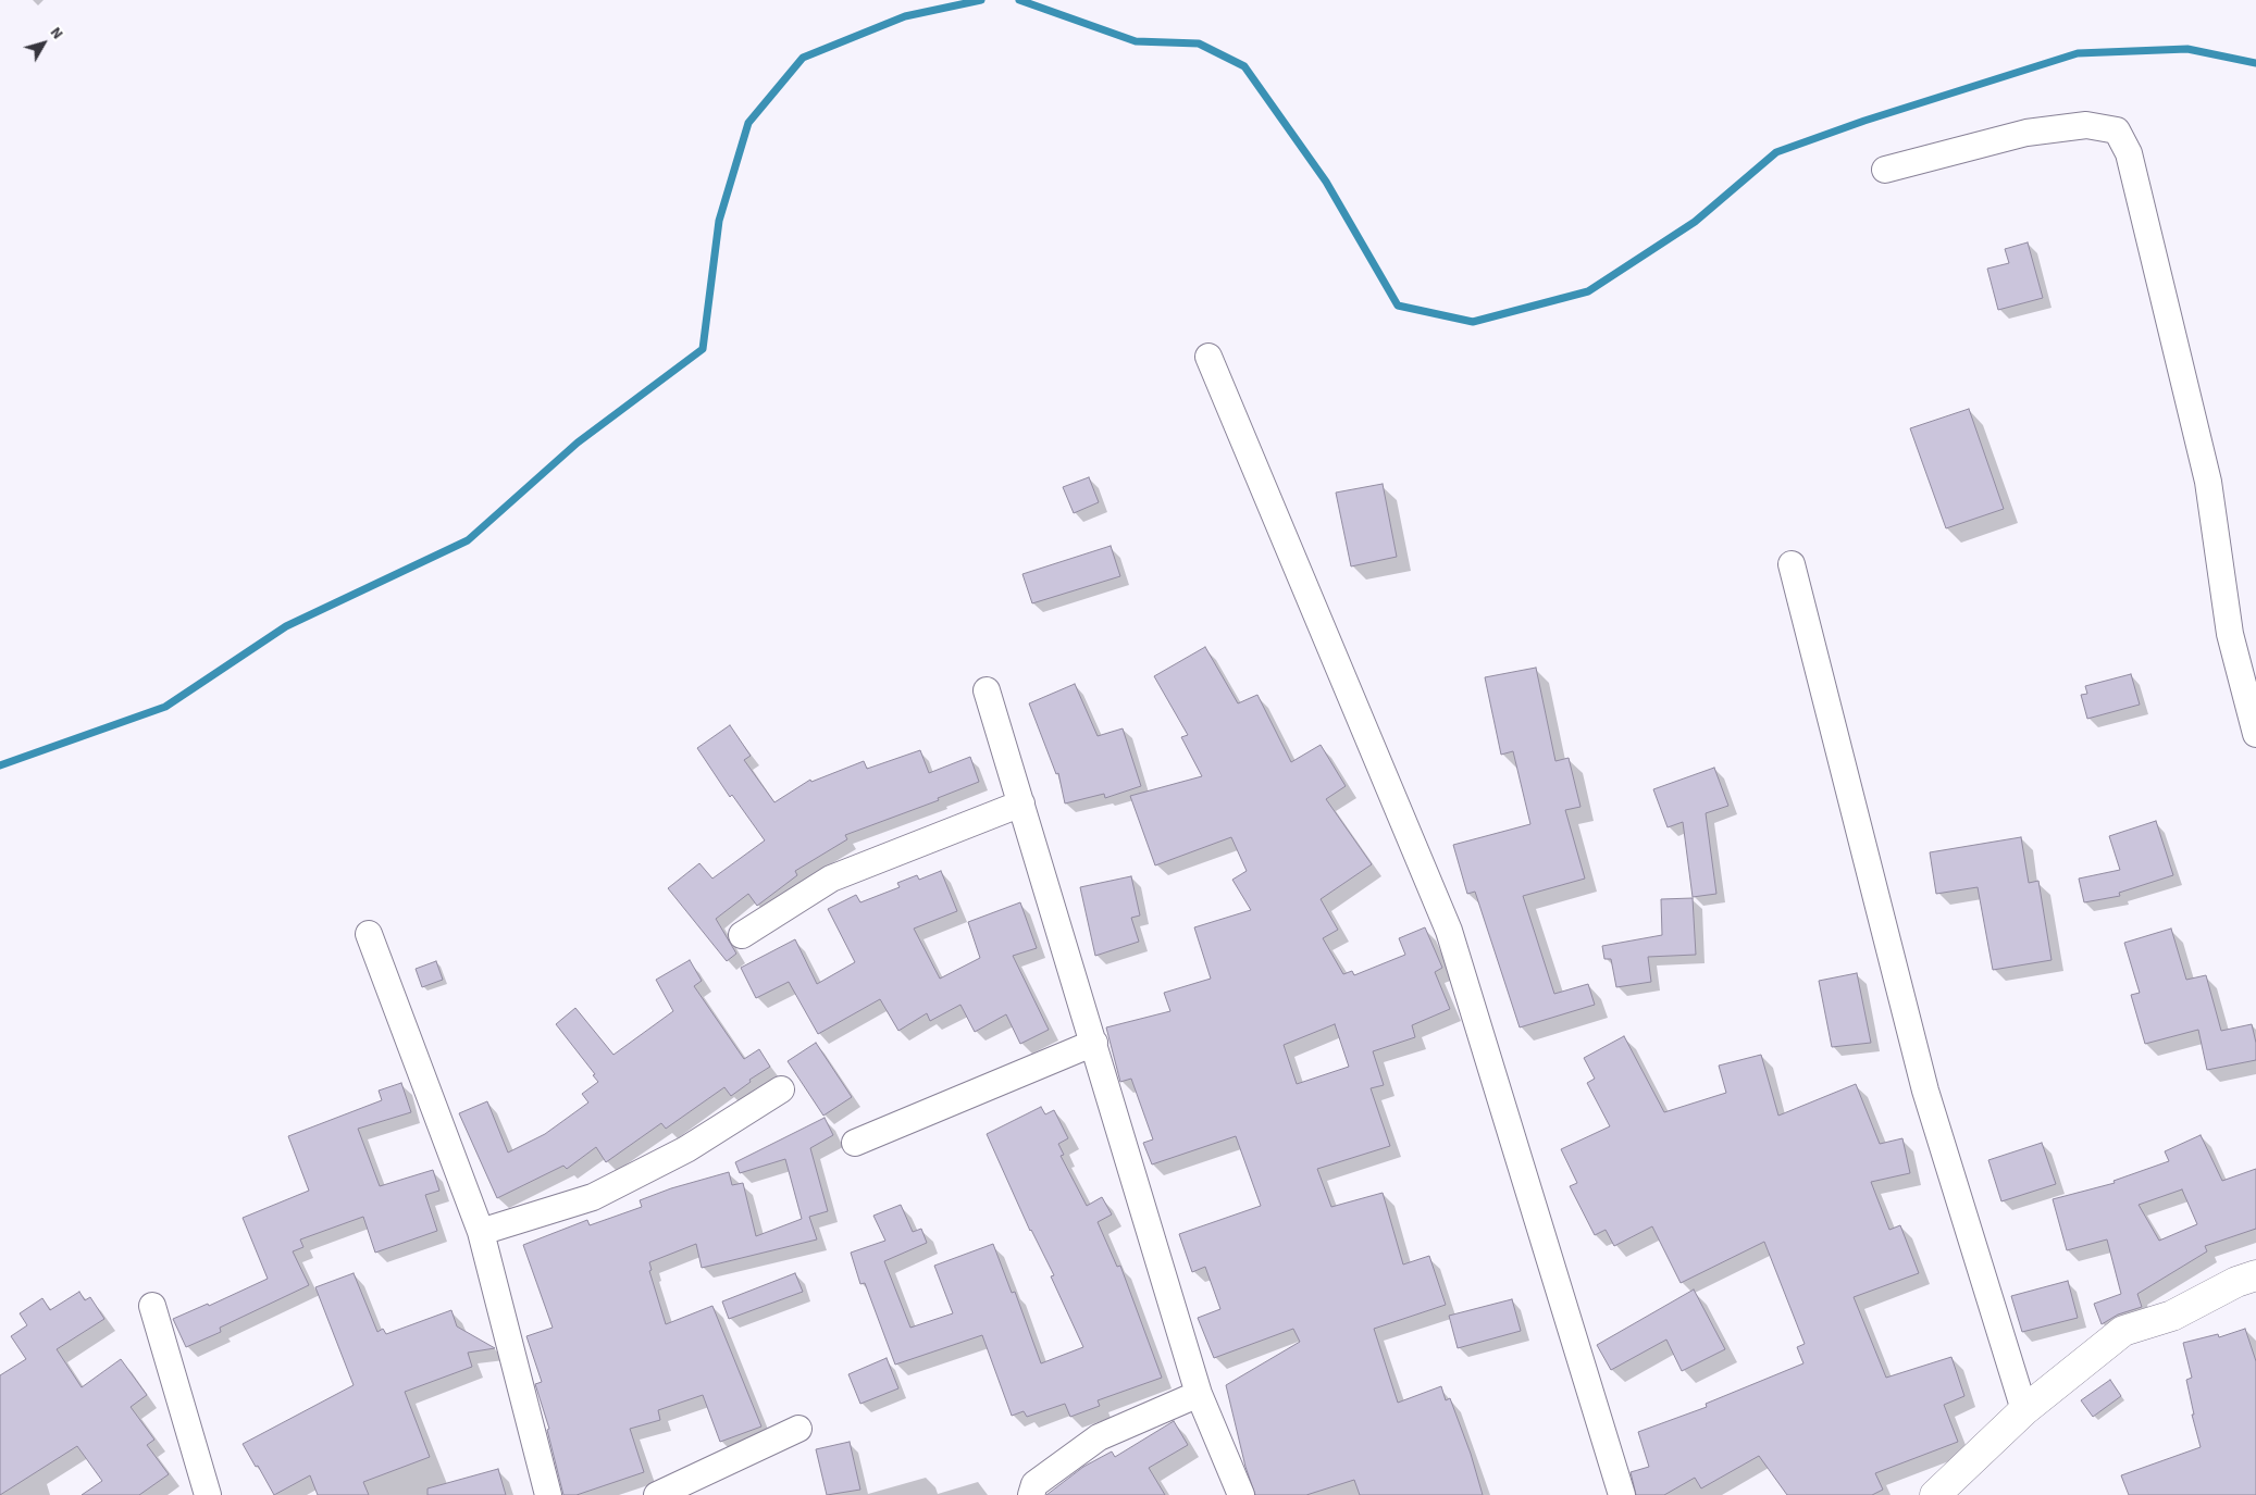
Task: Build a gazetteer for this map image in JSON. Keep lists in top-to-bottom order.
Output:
{
  "north": "top right"
}
